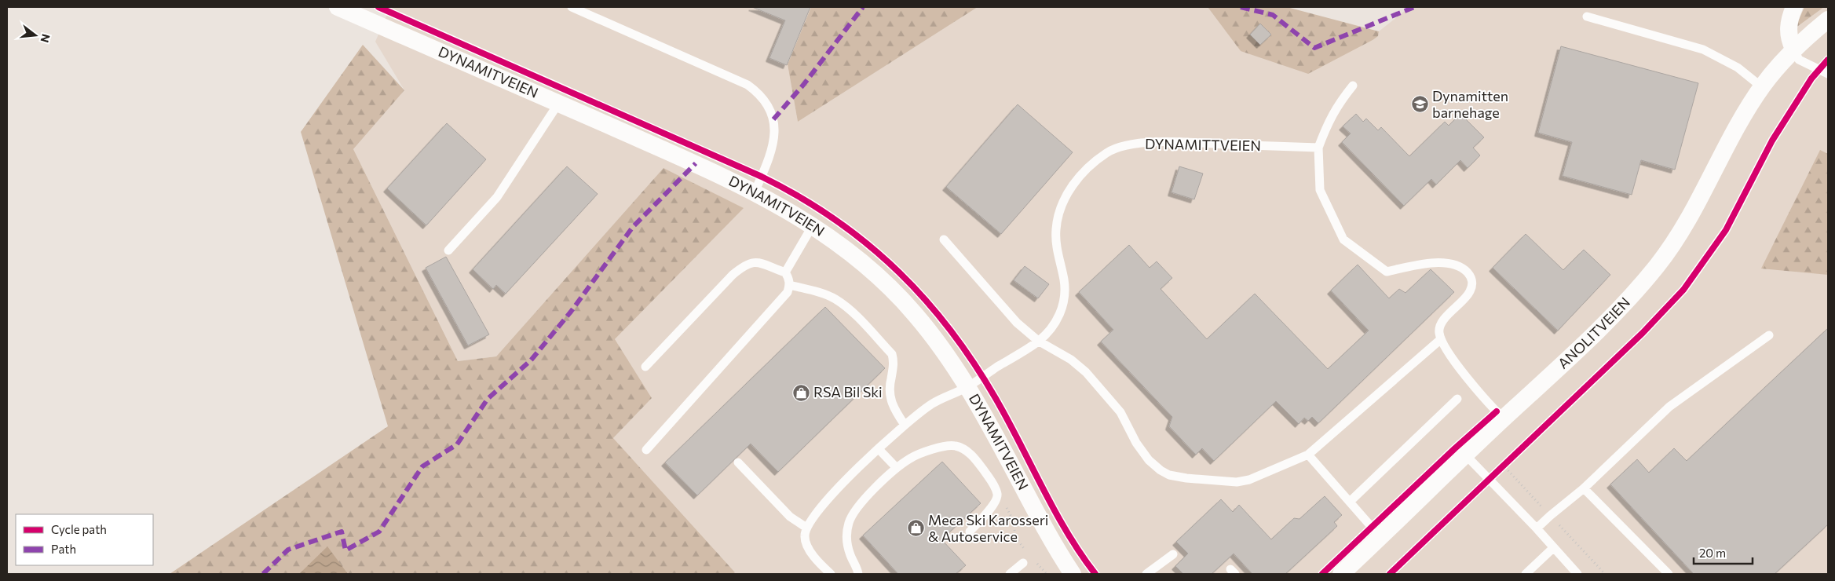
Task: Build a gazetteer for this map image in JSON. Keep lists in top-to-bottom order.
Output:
{
  "streets": {
    "street": ["DYNAMITVEIEN", "ANOLITVEIEN"],
    "lane": ["DYNAMITTVEIEN"]
  },
  "crossings": [
    ["DYNAMITVEIEN", "DYNAMITTVEIEN"]
  ],
  "places": {
    "school or university": ["Dynamitten barnehage"],
    "shop": ["RSA Bil Ski", "Meca Ski Karosseri & Autoservice"]
  },
  "legend": ["Cycle path", "Path"],
  "scale_bar": "20 m",
  "north": "right"
}
